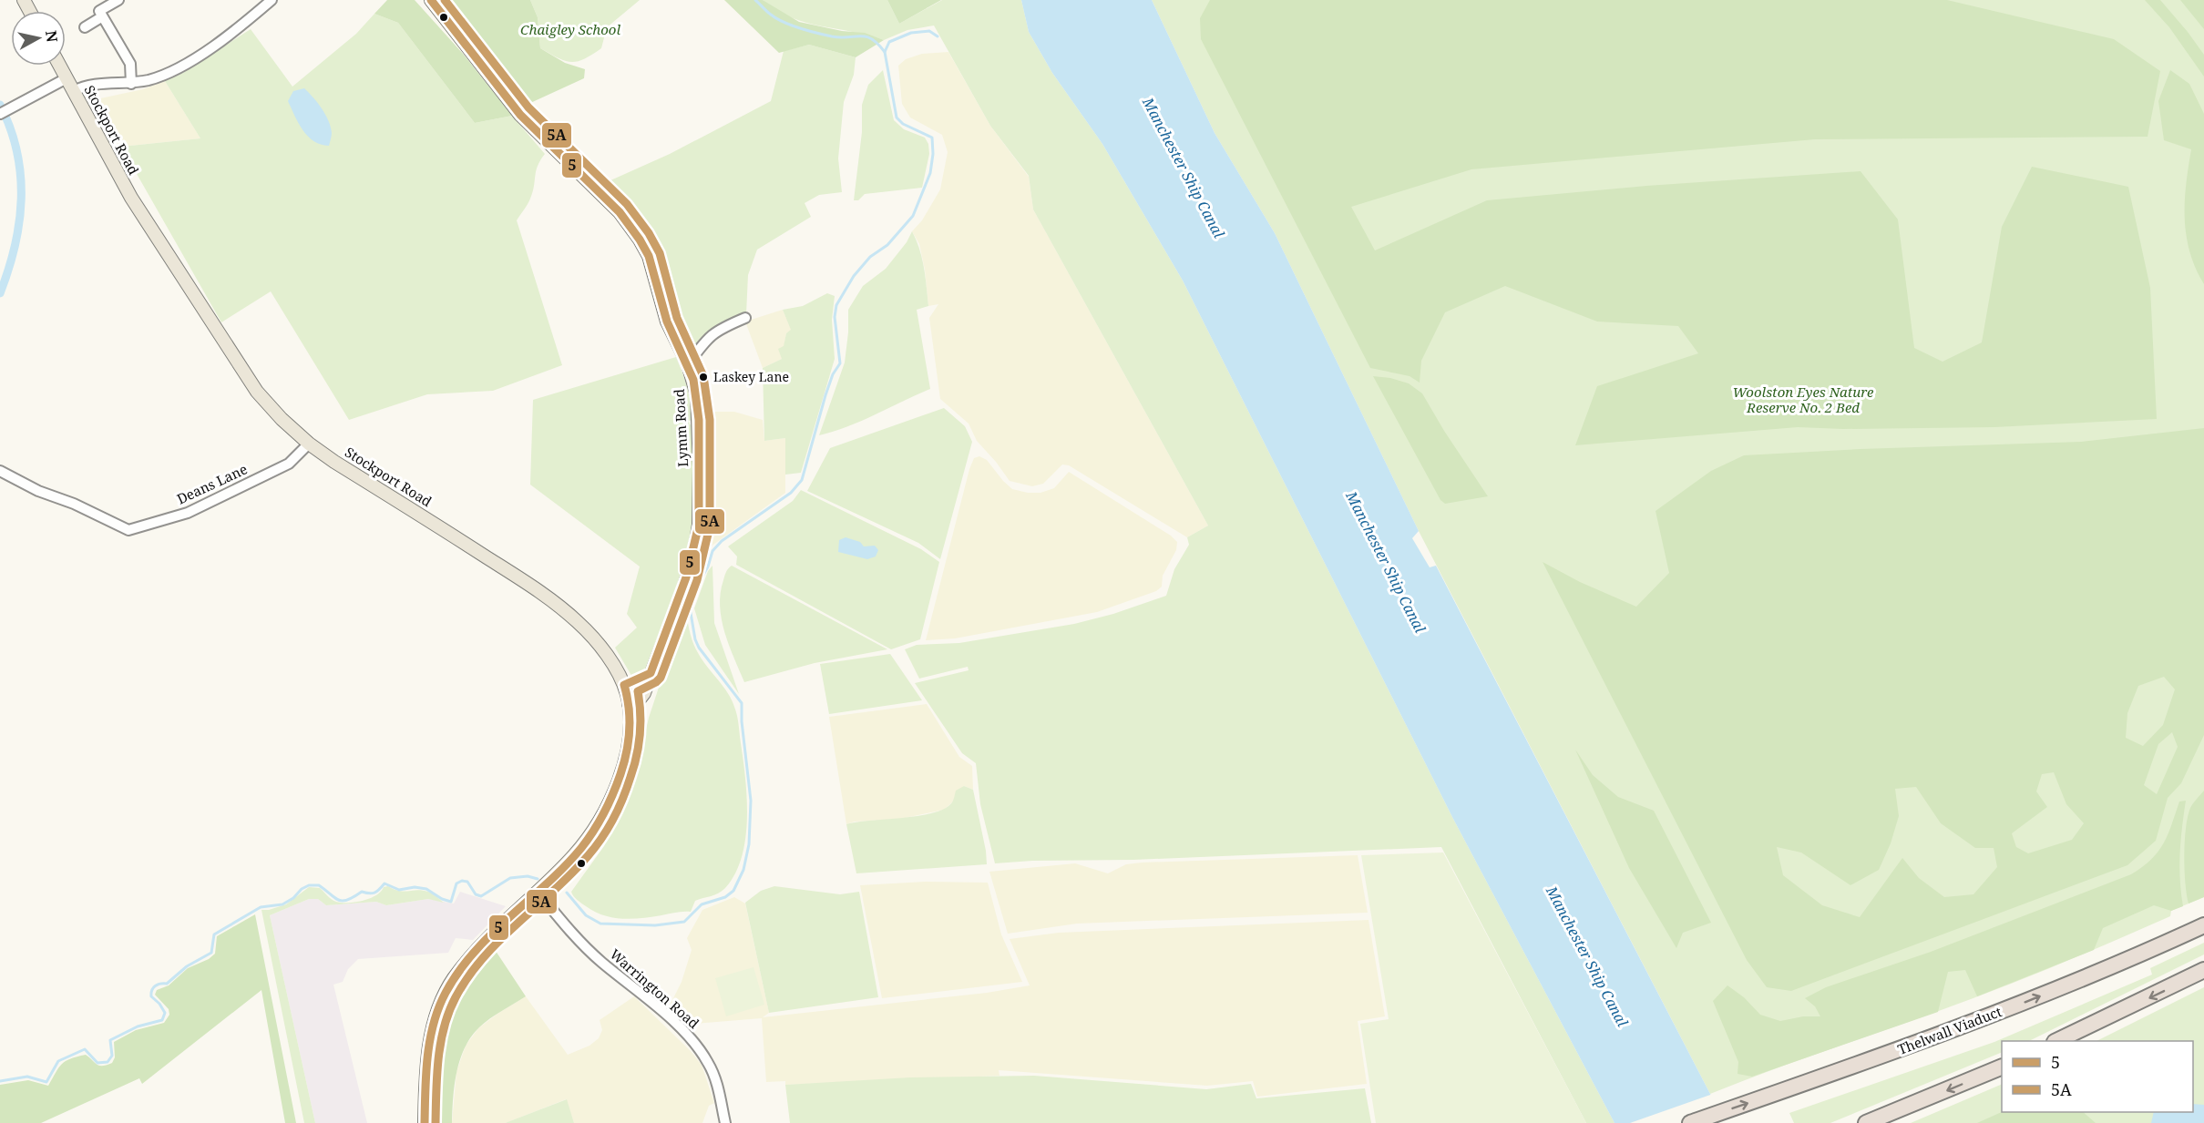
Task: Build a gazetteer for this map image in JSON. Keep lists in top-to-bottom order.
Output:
{
  "streets": {
    "highway": ["Thelwall Viaduct"],
    "main road": ["Stockport Road", "Lymm Road"],
    "street": ["Deans Lane", "Warrington Road"]
  },
  "crossings": [
    ["Stockport Road", "Lymm Road"],
    ["Stockport Road", "Deans Lane"],
    ["Stockport Road", "Warrington Road"]
  ],
  "water": ["Manchester Ship Canal"],
  "parks": ["Chaigley School", "Woolston Eyes Nature Reserve No. 2 Bed"],
  "places": ["Laskey Lane"],
  "lines": ["transit line 5", "transit line 5A"],
  "legend": ["5", "5A"],
  "north": "right"
}
